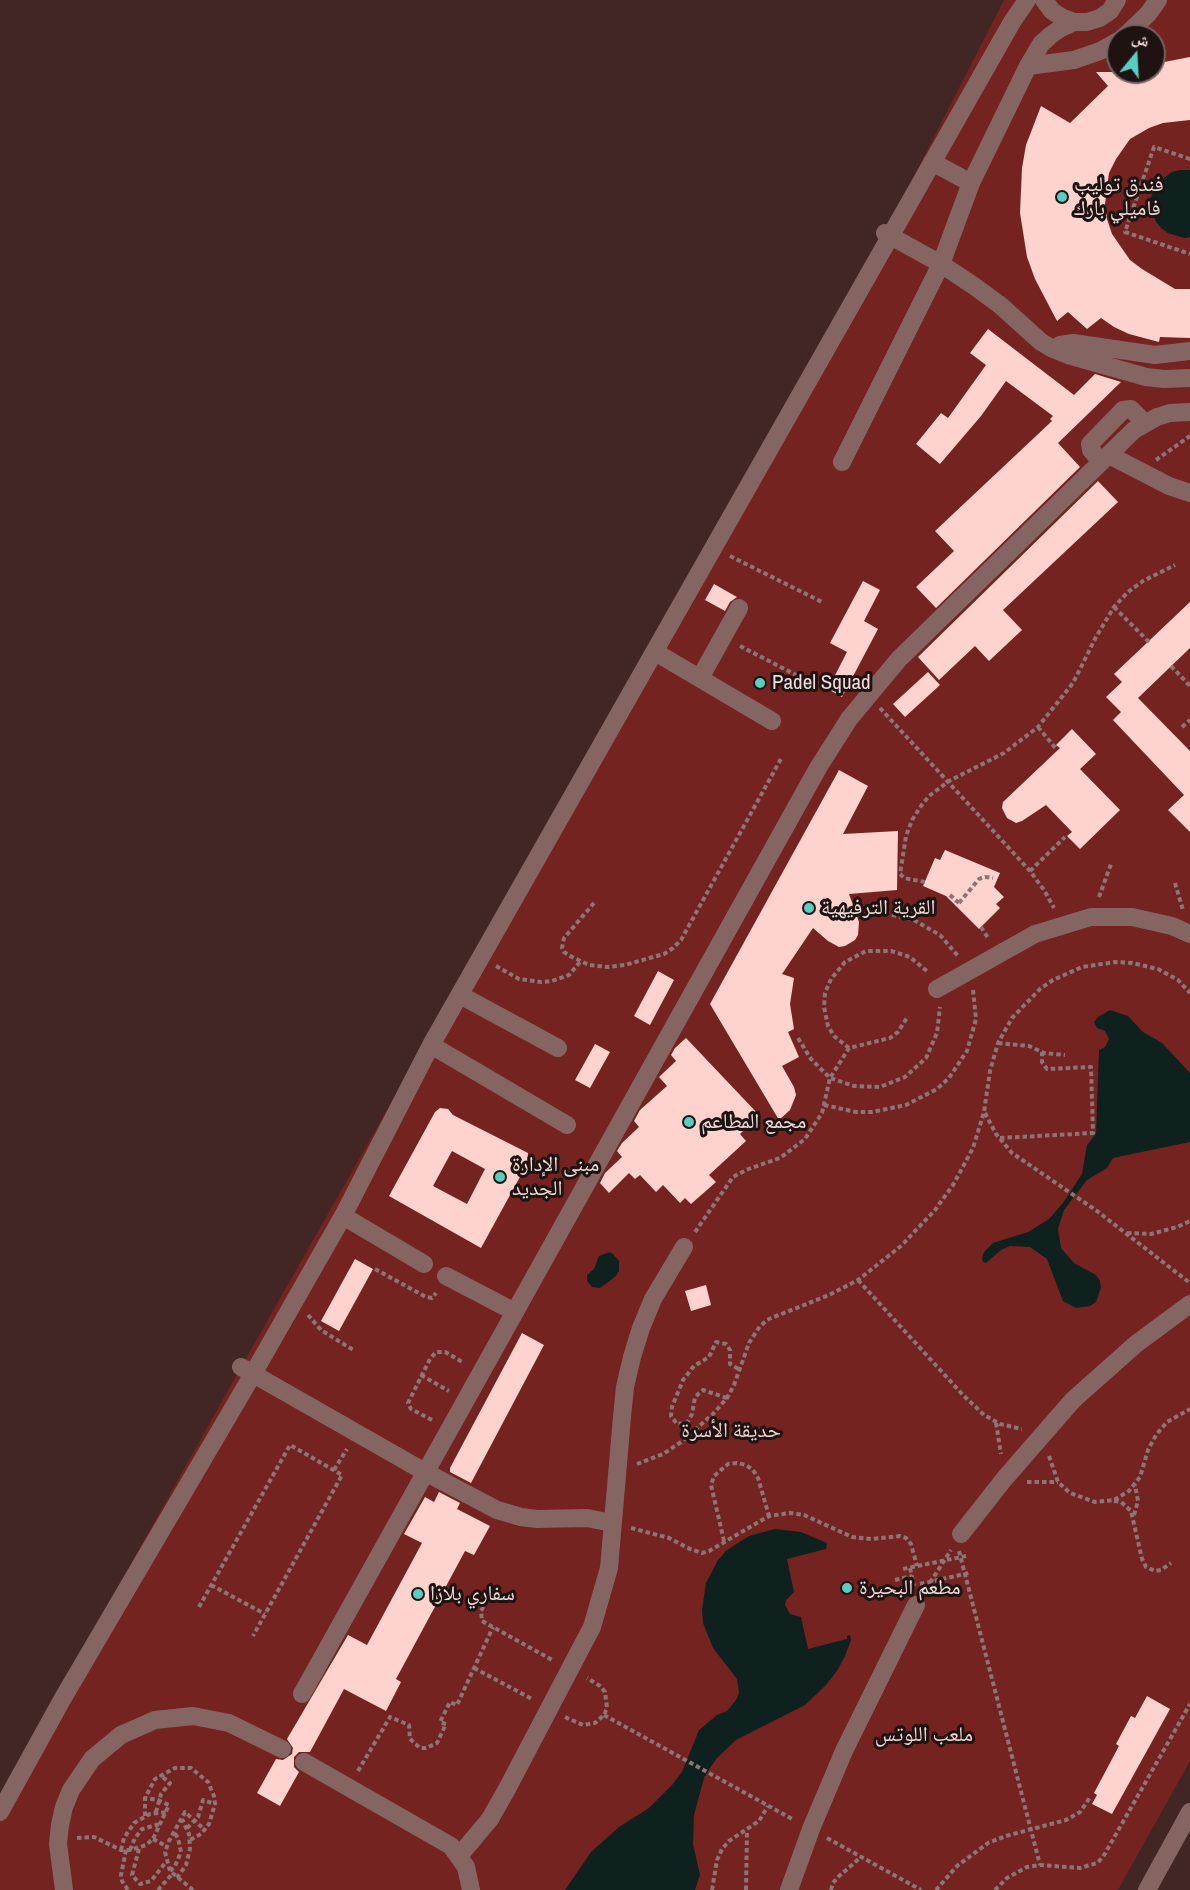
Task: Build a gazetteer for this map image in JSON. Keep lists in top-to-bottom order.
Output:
{
  "parks": ["حديقة الأسرة", "ملعب اللوتس"],
  "places": [
    "فندق توليب فاميلي بارك",
    "Padel Squad",
    "القرية الترفيهية",
    "مجمع المطاعم",
    "مبنى الإدارة الجديد",
    "مطعم البحيرة",
    "سفاري بلازا"
  ],
  "north": "top"
}
